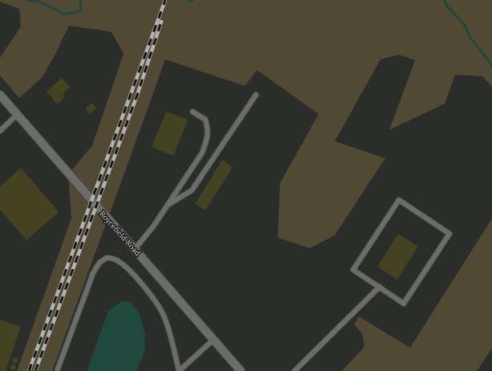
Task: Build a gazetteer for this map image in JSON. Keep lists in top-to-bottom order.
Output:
{
  "streets": {
    "street": ["Roycefield Road"]
  }
}
